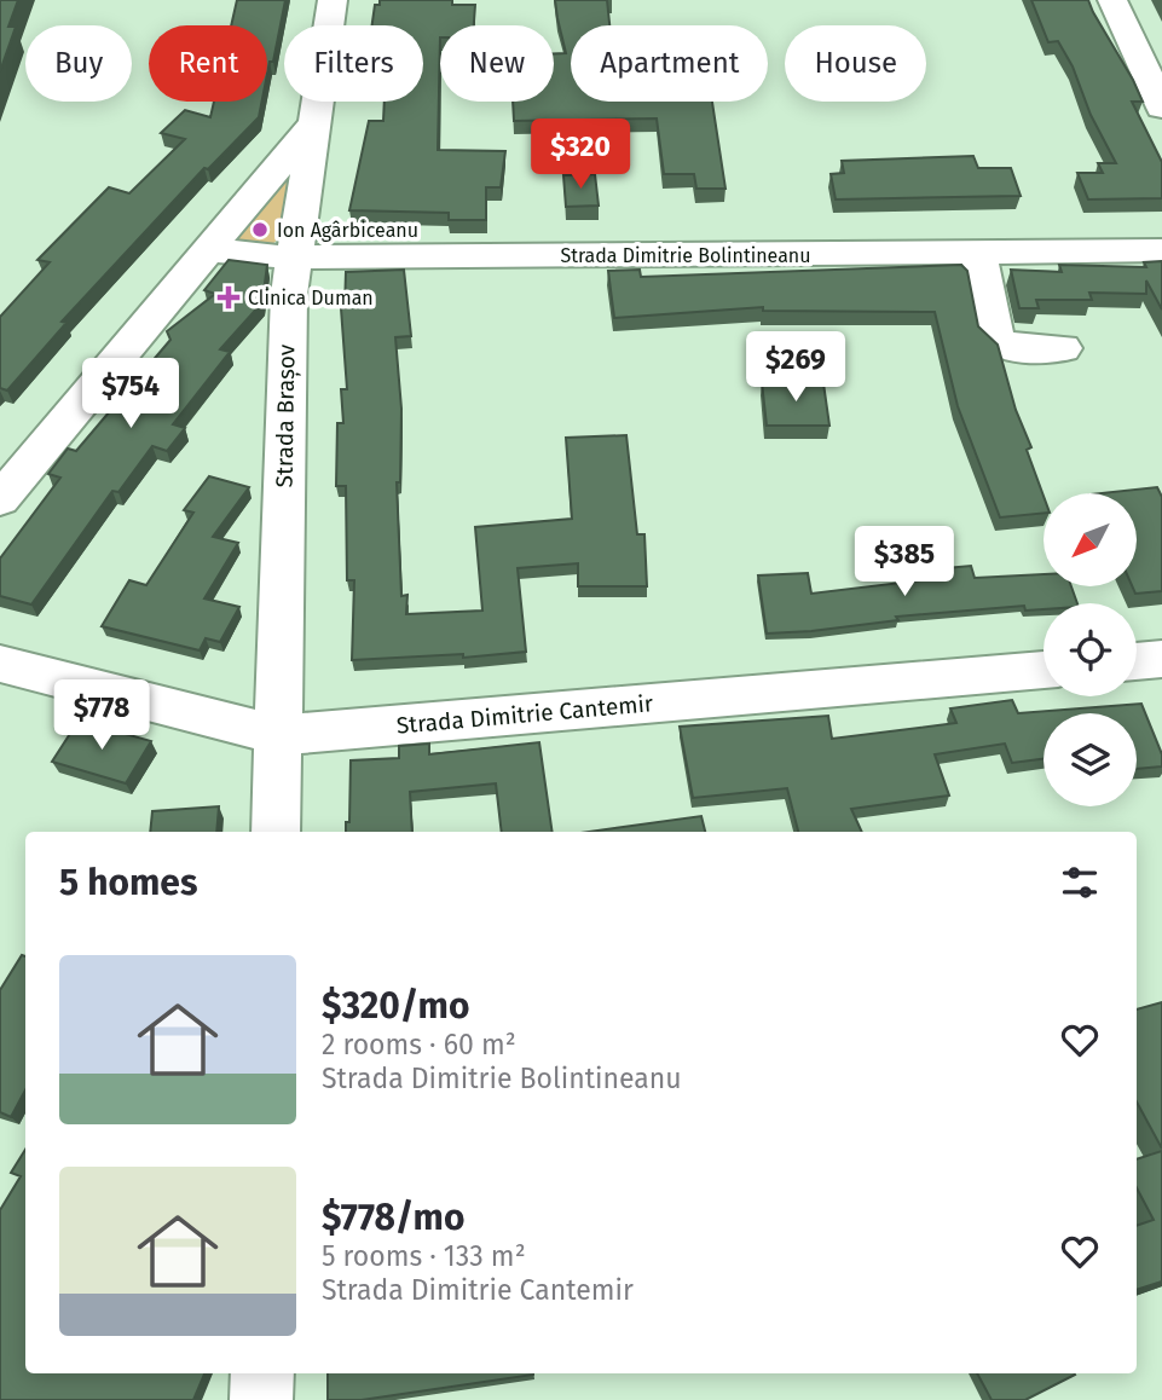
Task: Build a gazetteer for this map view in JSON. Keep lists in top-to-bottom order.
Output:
{
  "streets": {
    "street": ["Strada Dimitrie Bolintineanu", "Strada Brașov", "Strada Dimitrie Cantemir"]
  },
  "crossings": [
    ["Strada Dimitrie Bolintineanu", "Strada Brașov"],
    ["Strada Brașov", "Strada Dimitrie Cantemir"]
  ],
  "places": {
    "other": ["Ion Agârbiceanu"],
    "health": ["Clinica Duman"]
  },
  "north": "bottom left",
  "page": {
    "chip": [
      "Buy",
      "Rent",
      "Filters",
      "New",
      "Apartment",
      "House"
    ],
    "price": [
      "$320",
      "$269",
      "$754",
      "$385",
      "$778"
    ],
    "heading": "5 homes",
    "list": [
      {
        "name": "$320/mo",
        "note": "2 rooms · 60 m² · Strada Dimitrie Bolintineanu"
      },
      {
        "name": "$778/mo",
        "note": "5 rooms · 133 m² · Strada Dimitrie Cantemir"
      }
    ]
  }
}
